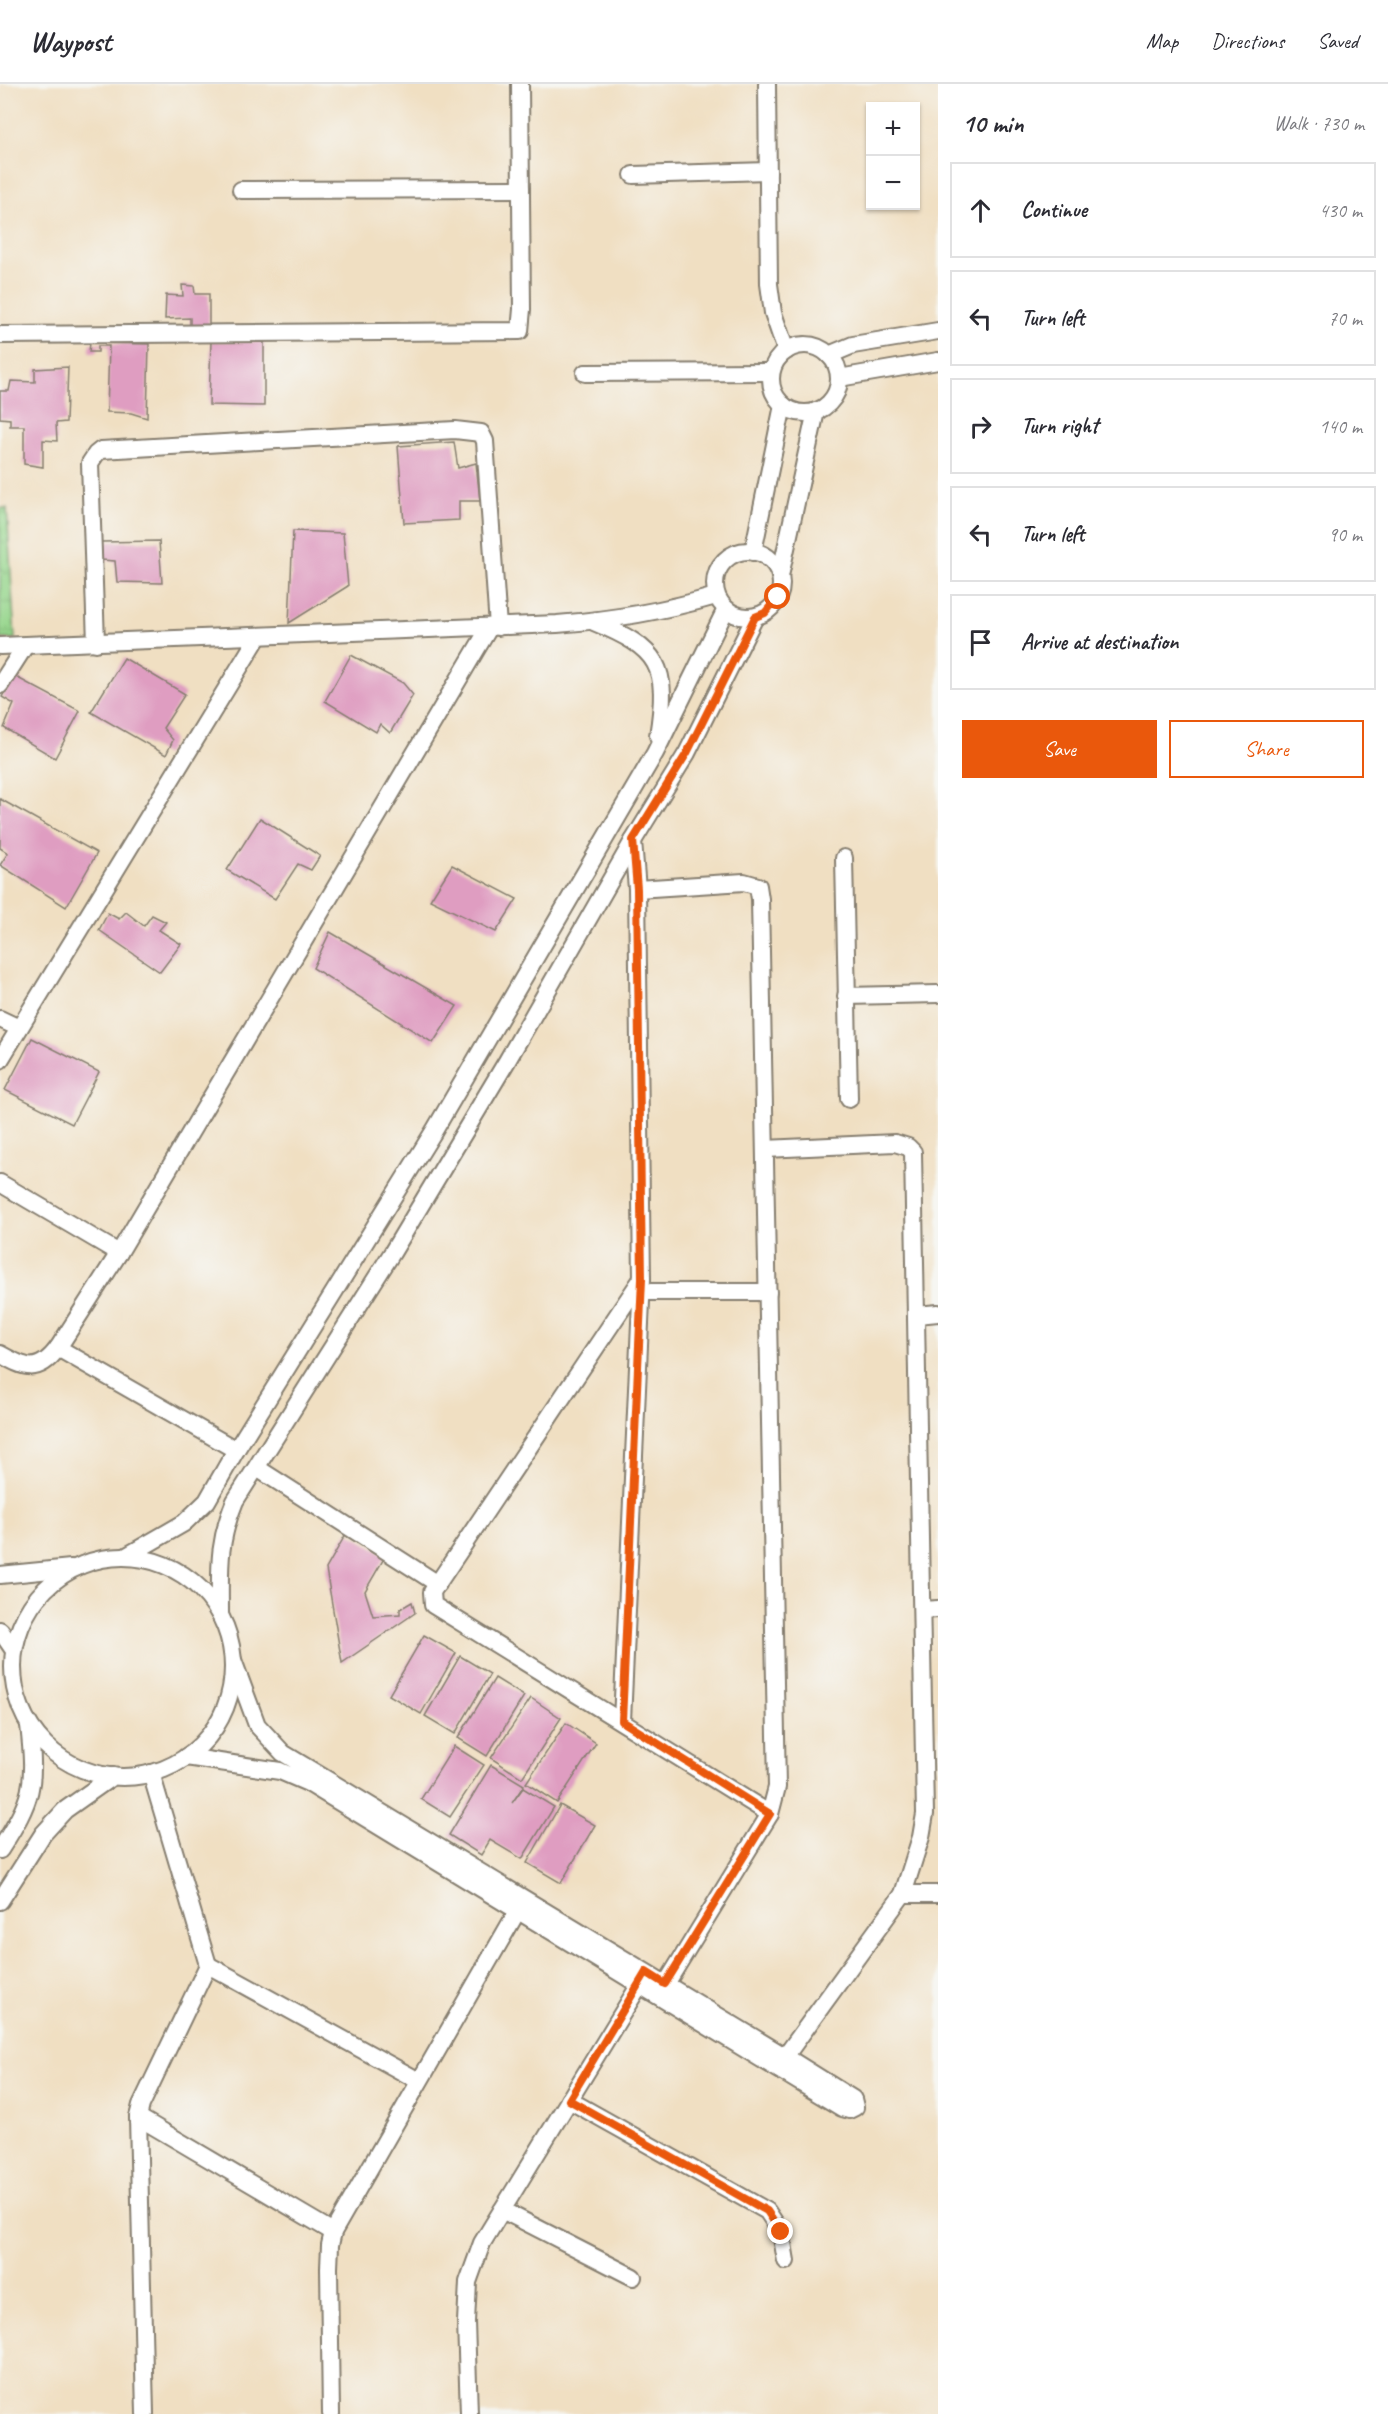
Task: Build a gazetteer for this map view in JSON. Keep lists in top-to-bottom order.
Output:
{
  "page": {
    "header": "Waypost",
    "nav": ["Map", "Directions", "Saved"],
    "heading": ["10 min", "Walk · 730 m"],
    "map_buttons": ["+", "−"],
    "list": [
      ["Continue", "430 m"],
      ["Turn left", "70 m"],
      ["Turn right", "140 m"],
      ["Turn left", "90 m"],
      "Arrive at destination"
    ],
    "buttons": ["Save", "Share"]
  }
}
